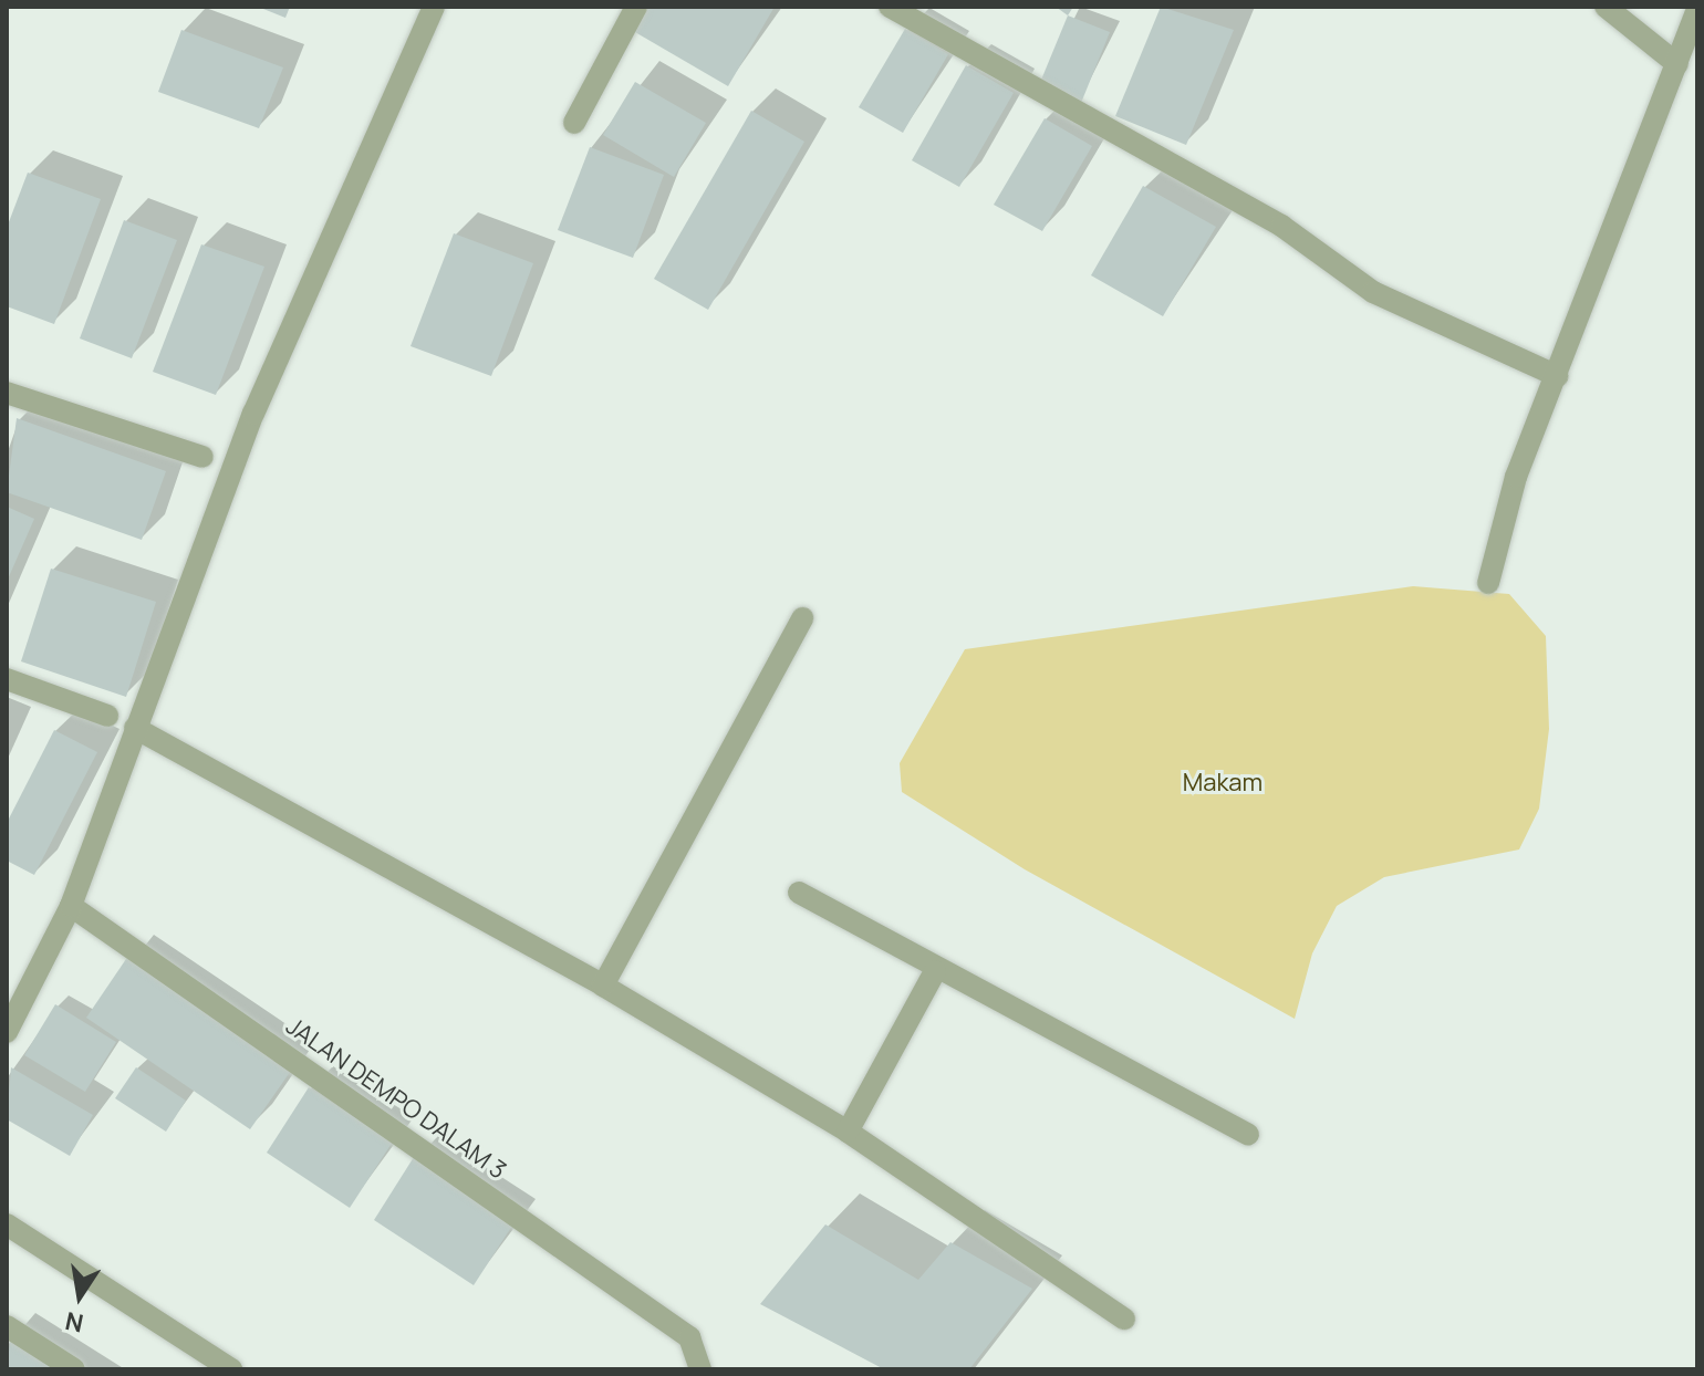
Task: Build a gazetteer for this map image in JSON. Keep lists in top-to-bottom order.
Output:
{
  "streets": {
    "street": ["JALAN DEMPO DALAM 3"]
  },
  "parks": ["Makam"],
  "north": "bottom"
}
